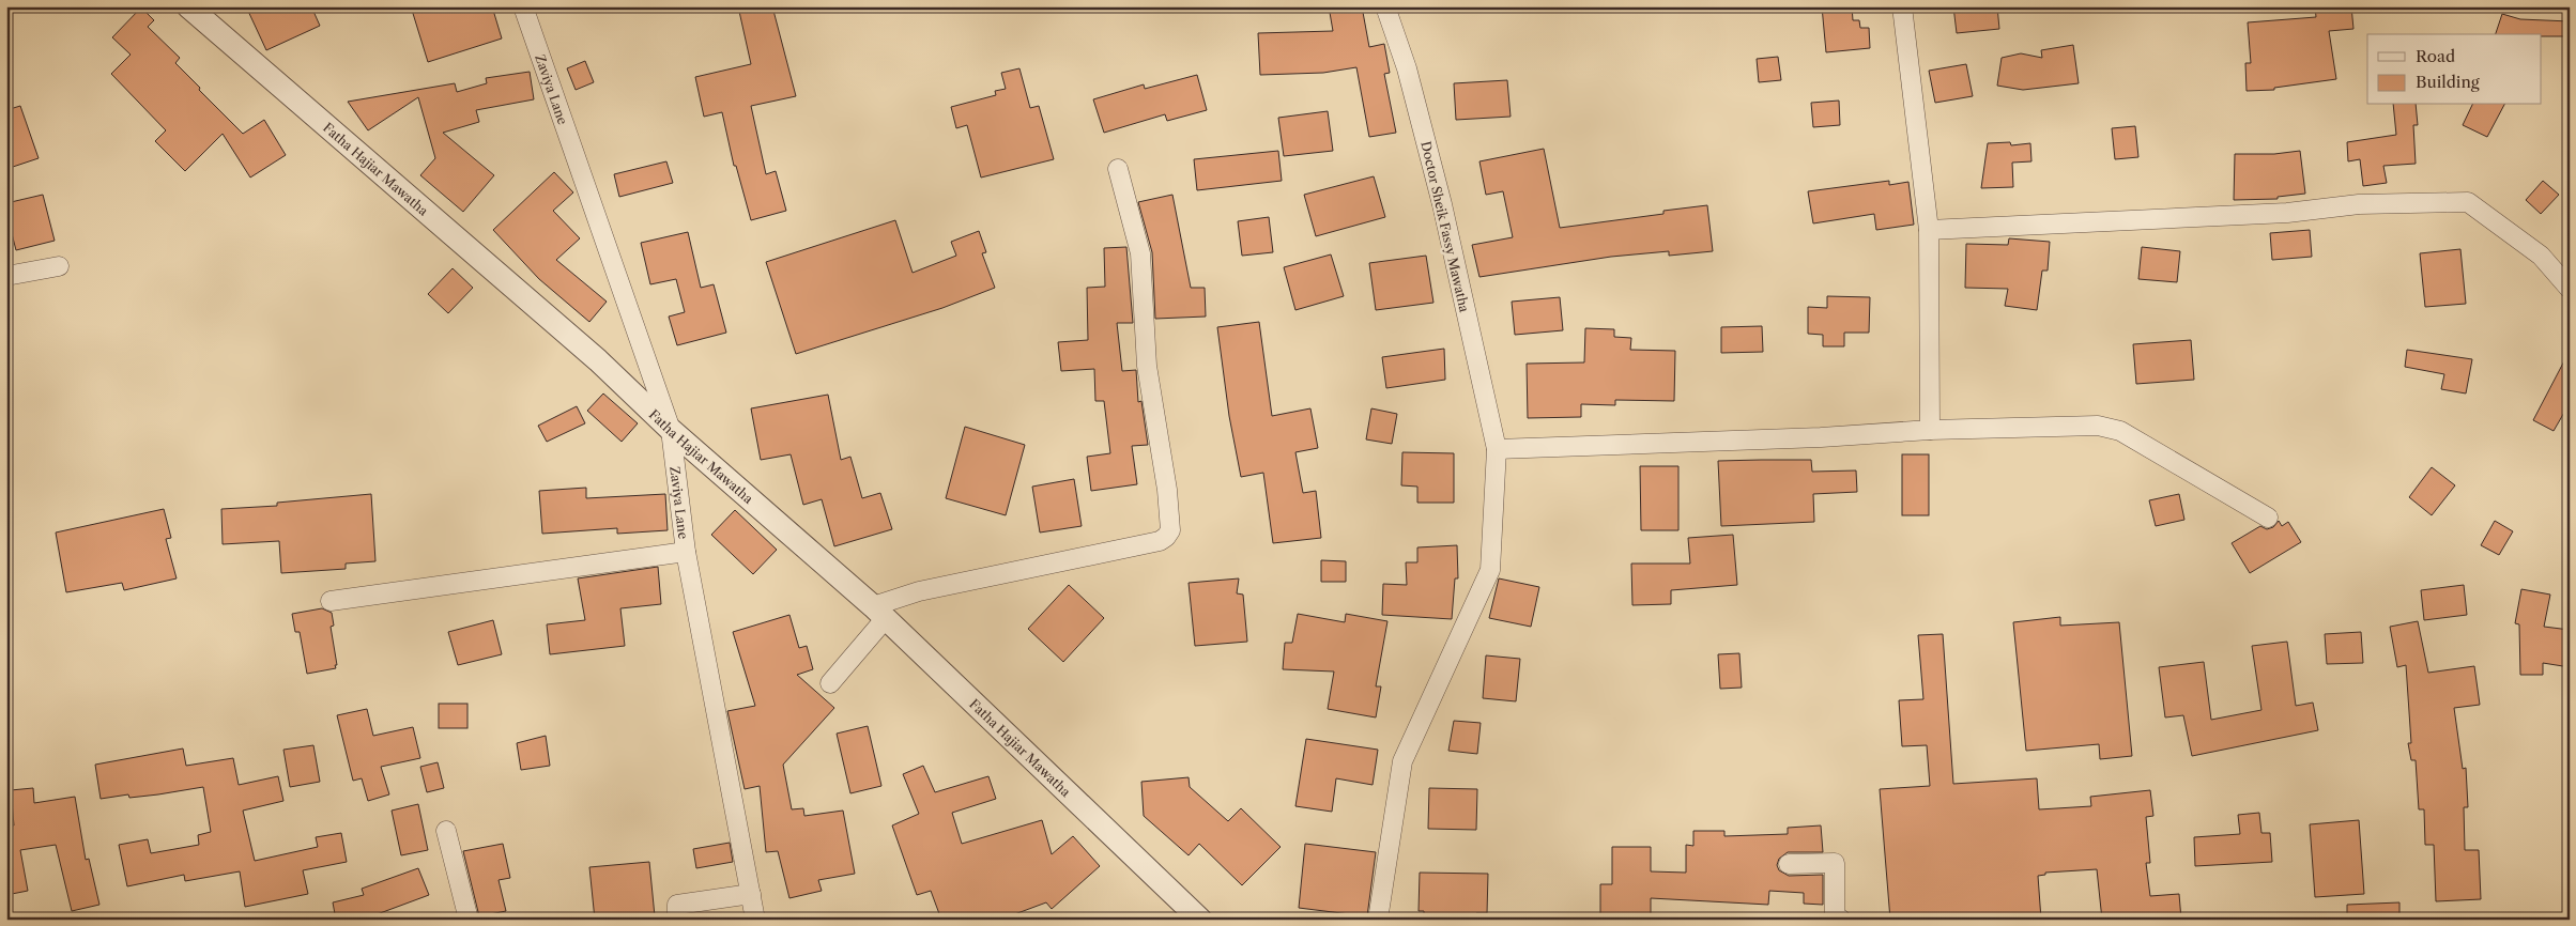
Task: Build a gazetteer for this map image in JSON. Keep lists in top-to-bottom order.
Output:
{
  "streets": {
    "street": ["Zaviya Lane", "Fatha Hajiar Mawatha", "Doctor Sheik Fassy Mawatha"]
  },
  "crossings": [
    ["Zaviya Lane", "Fatha Hajiar Mawatha"]
  ],
  "legend": ["Road", "Building"]
}
